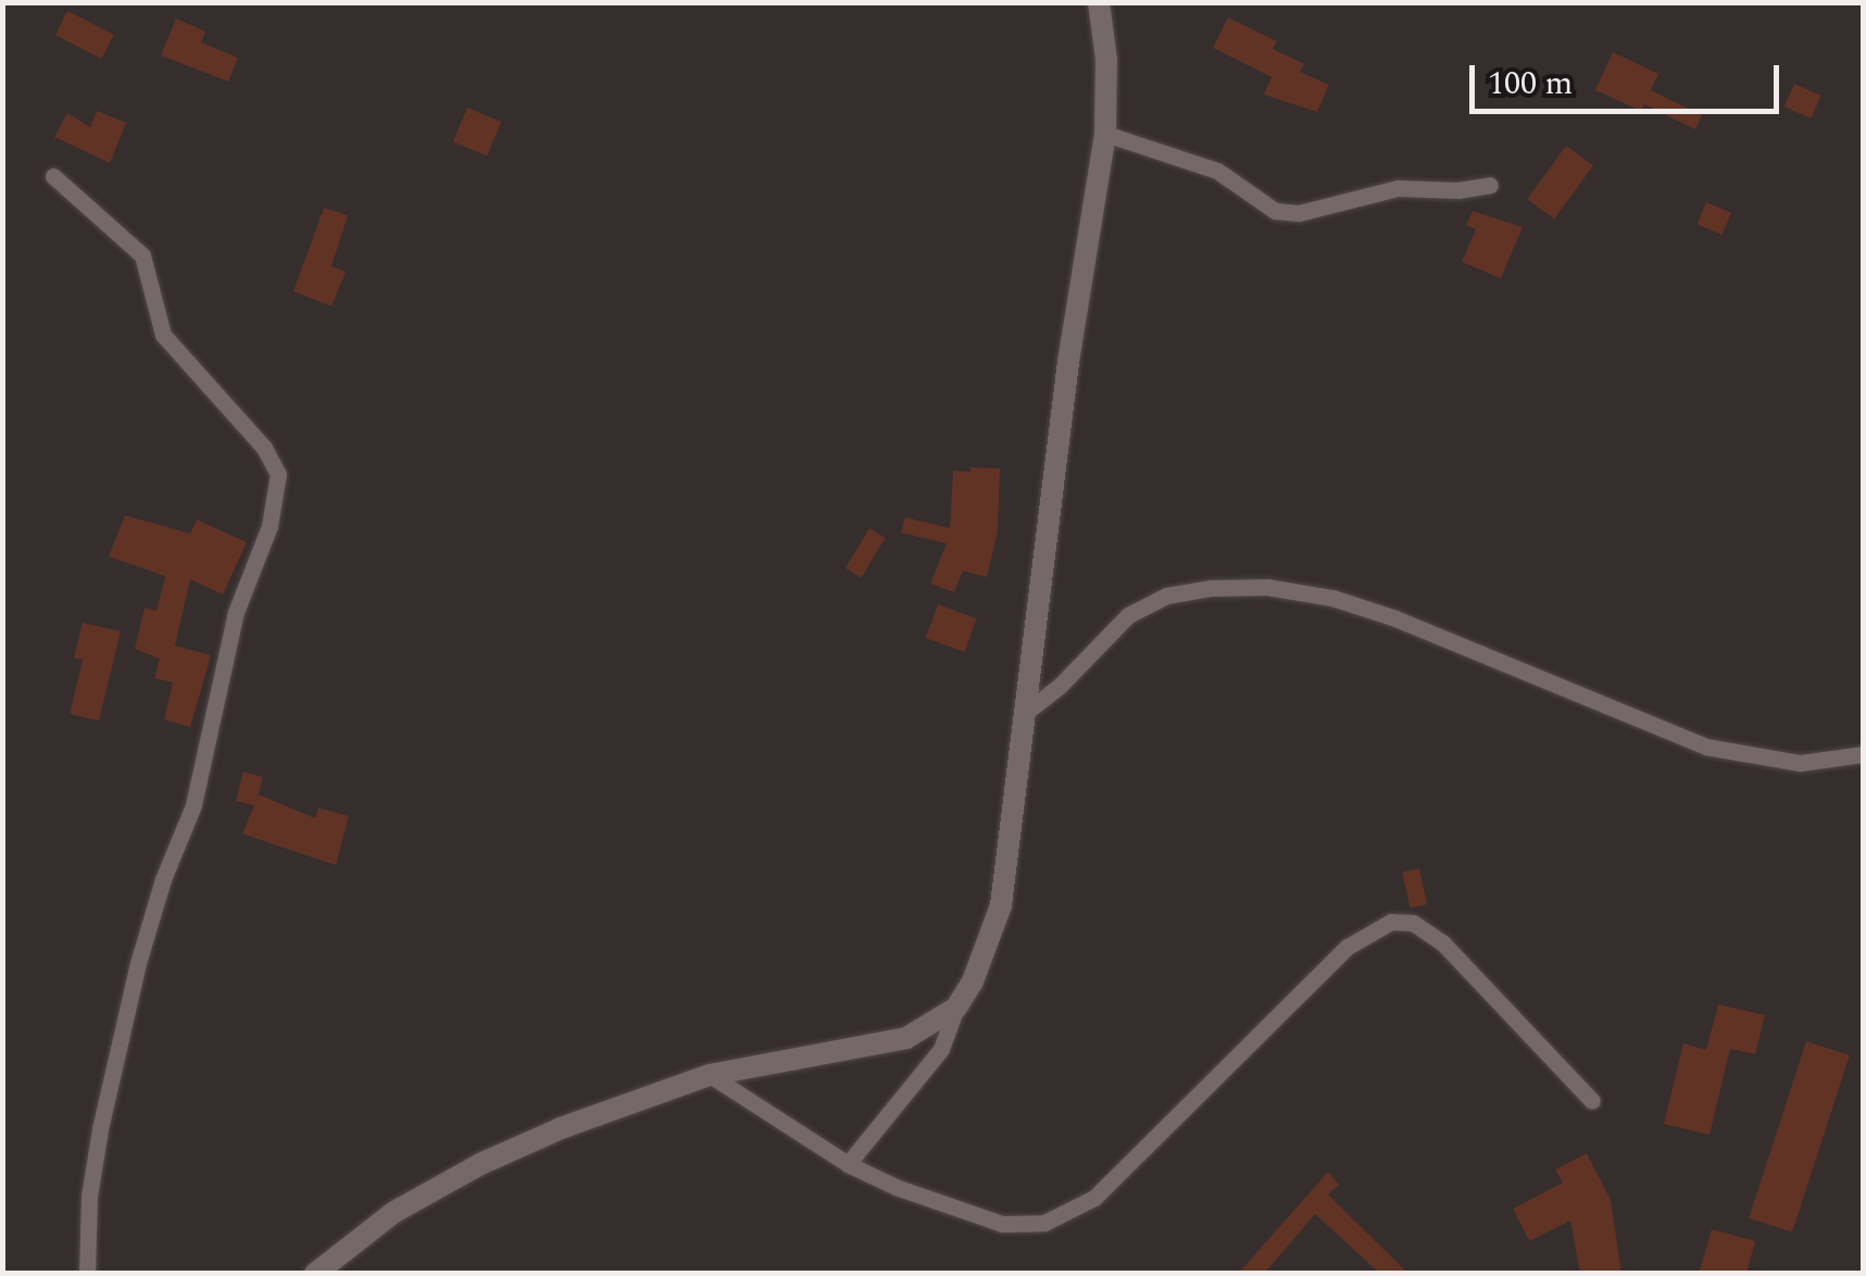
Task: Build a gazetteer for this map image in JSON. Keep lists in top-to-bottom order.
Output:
{
  "scale_bar": "100 m"
}
